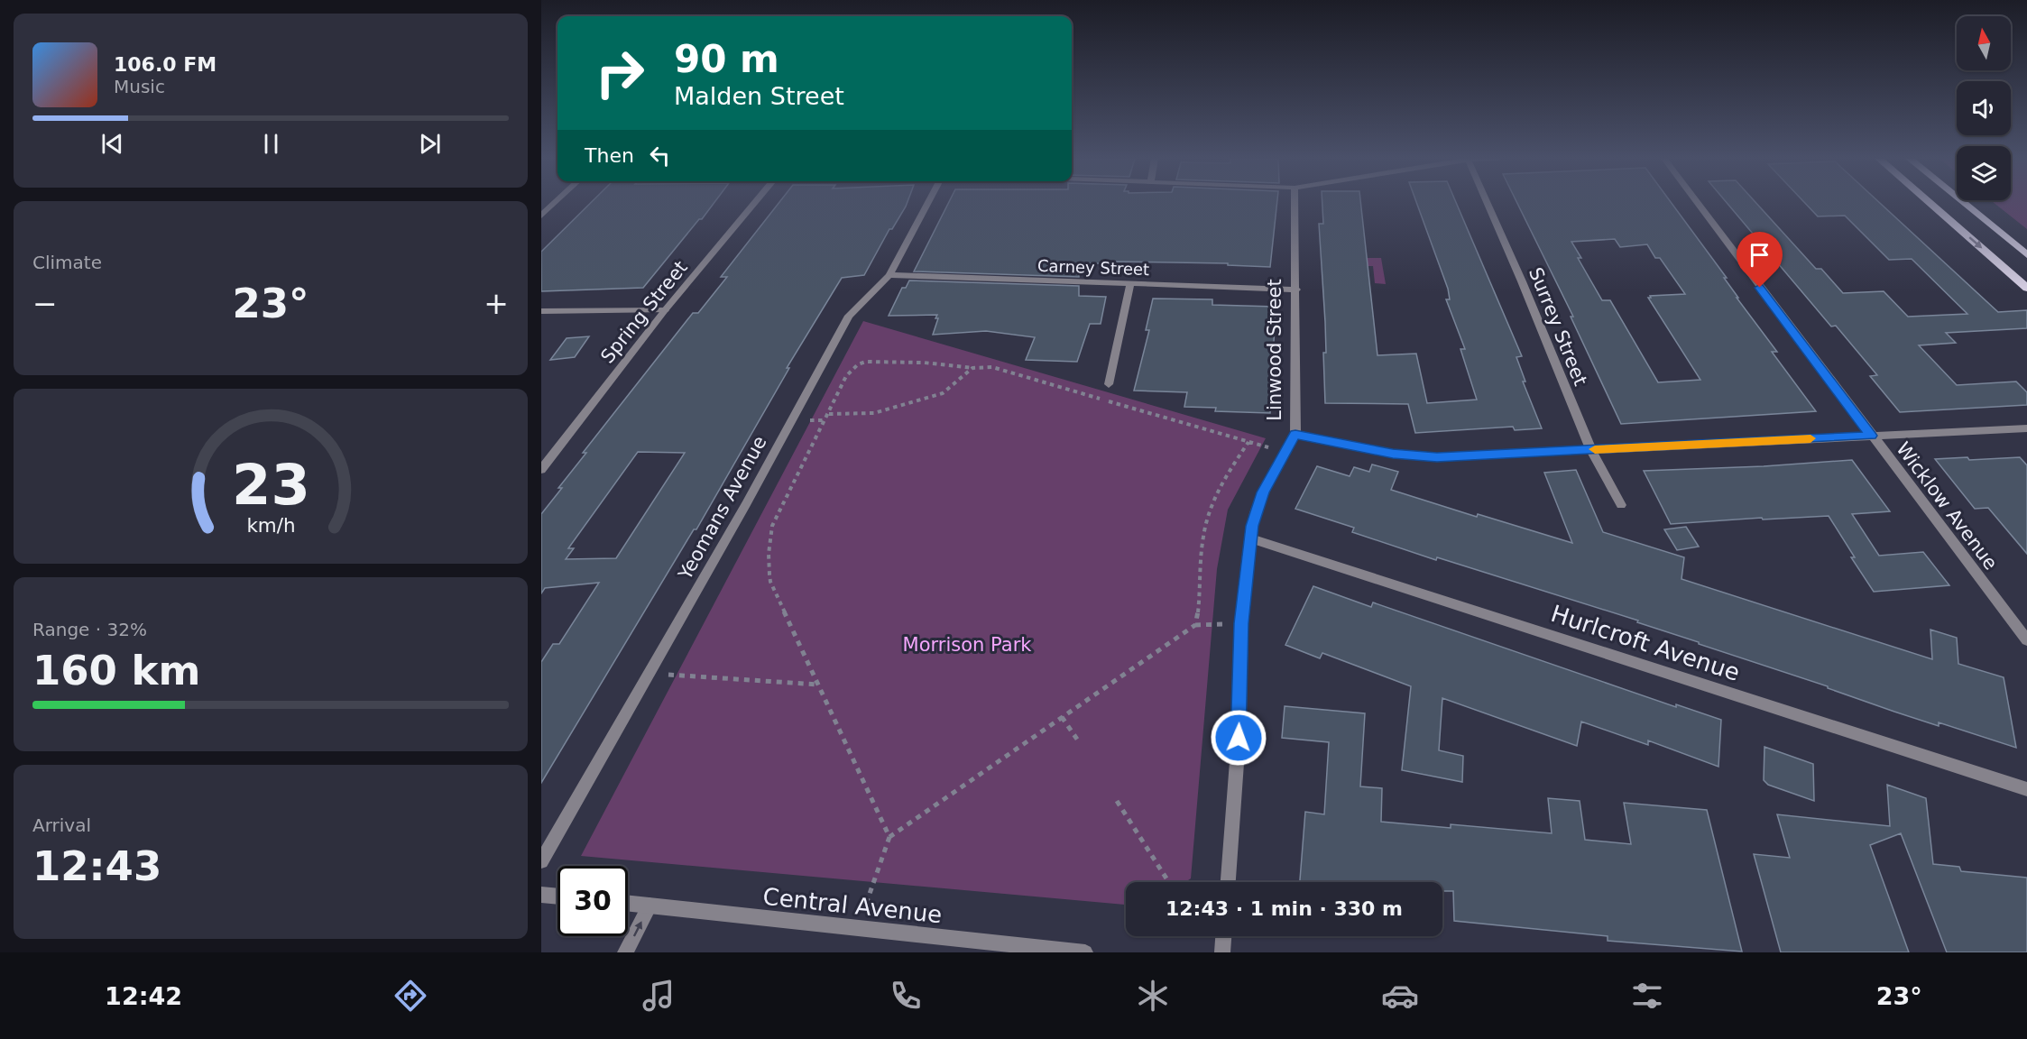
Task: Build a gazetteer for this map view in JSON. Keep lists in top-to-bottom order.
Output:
{
  "streets": {
    "street": [
      "Carney Street",
      "Spring Street",
      "Surrey Street",
      "Linwood Street",
      "Wicklow Avenue",
      "Yeomans Avenue",
      "Hurlcroft Avenue",
      "Central Avenue"
    ]
  },
  "crossings": [
    ["Carney Street", "Linwood Street"],
    ["Carney Street", "Yeomans Avenue"],
    ["Linwood Street", "Hurlcroft Avenue"]
  ],
  "parks": ["Morrison Park"],
  "north": "top",
  "page": {
    "turn": ["90 m", "Malden Street"],
    "song": ["106.0 FM", "Music"],
    "then": "Then",
    "tile": [
      "Climate",
      ["Range · 32%", "160 km"],
      ["Arrival", "12:43"]
    ],
    "heat": ["−", "23°", "+"],
    "limit": "30",
    "trip": "12:43 · 1 min · 330 m",
    "tabs": ["12:42", "23°"],
    "gauge": ["23", "km/h"]
  }
}
